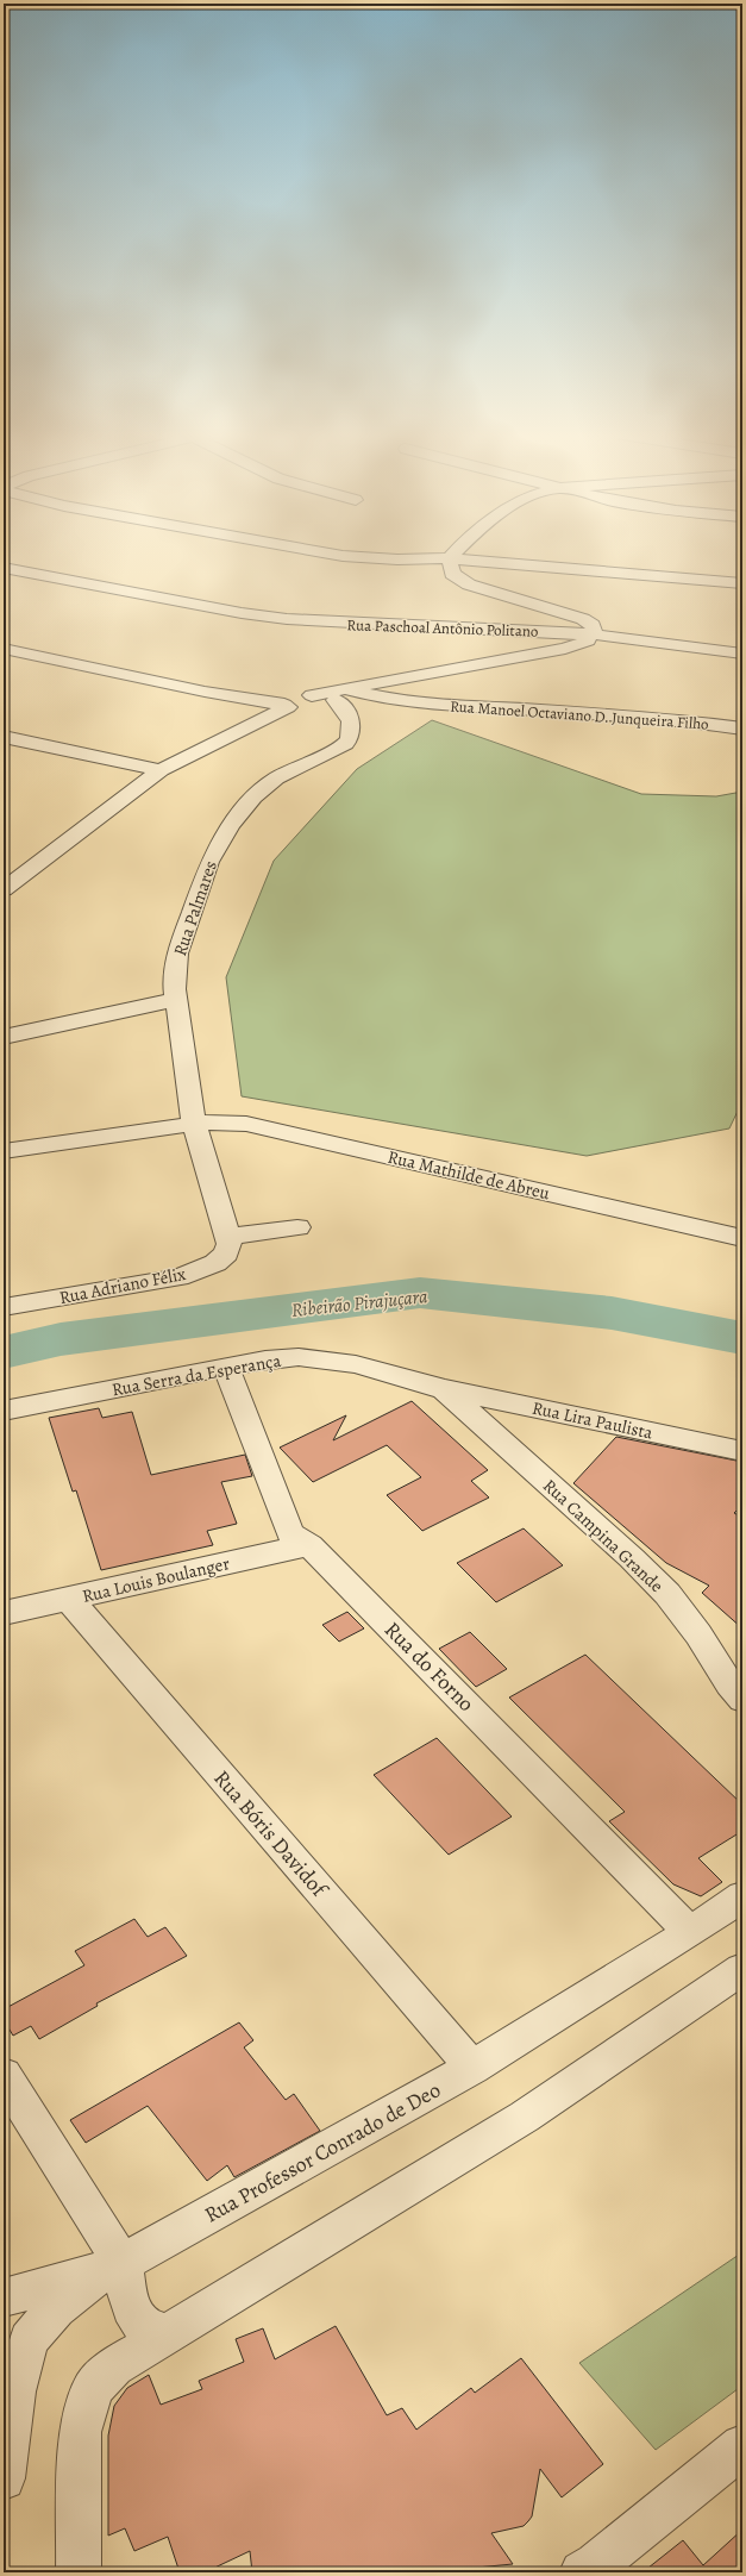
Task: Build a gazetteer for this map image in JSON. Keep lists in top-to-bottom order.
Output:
{
  "streets": {
    "street": [
      "Rua Paschoal Antônio Politano",
      "Rua Manoel Octaviano D. Junqueira Filho",
      "Rua Palmares",
      "Rua Mathilde de Abreu",
      "Rua Adriano Félix",
      "Rua Serra da Esperança",
      "Rua Lira Paulista",
      "Rua Campina Grande",
      "Rua Louis Boulanger",
      "Rua do Forno",
      "Rua Bóris Davidof",
      "Rua Professor Conrado de Deo"
    ]
  },
  "crossings": [
    ["Rua Manoel Octaviano D. Junqueira Filho", "Rua Palmares"],
    ["Rua Palmares", "Rua Mathilde de Abreu"],
    ["Rua Palmares", "Rua Adriano Félix"],
    ["Rua Serra da Esperança", "Rua Lira Paulista"],
    ["Rua Serra da Esperança", "Rua Campina Grande"],
    ["Rua Serra da Esperança", "Rua do Forno"],
    ["Rua Lira Paulista", "Rua Campina Grande"],
    ["Rua Louis Boulanger", "Rua do Forno"],
    ["Rua Louis Boulanger", "Rua Bóris Davidof"],
    ["Rua do Forno", "Rua Professor Conrado de Deo"],
    ["Rua Bóris Davidof", "Rua Professor Conrado de Deo"]
  ],
  "water": ["Ribeirão Pirajuçara"]
}
